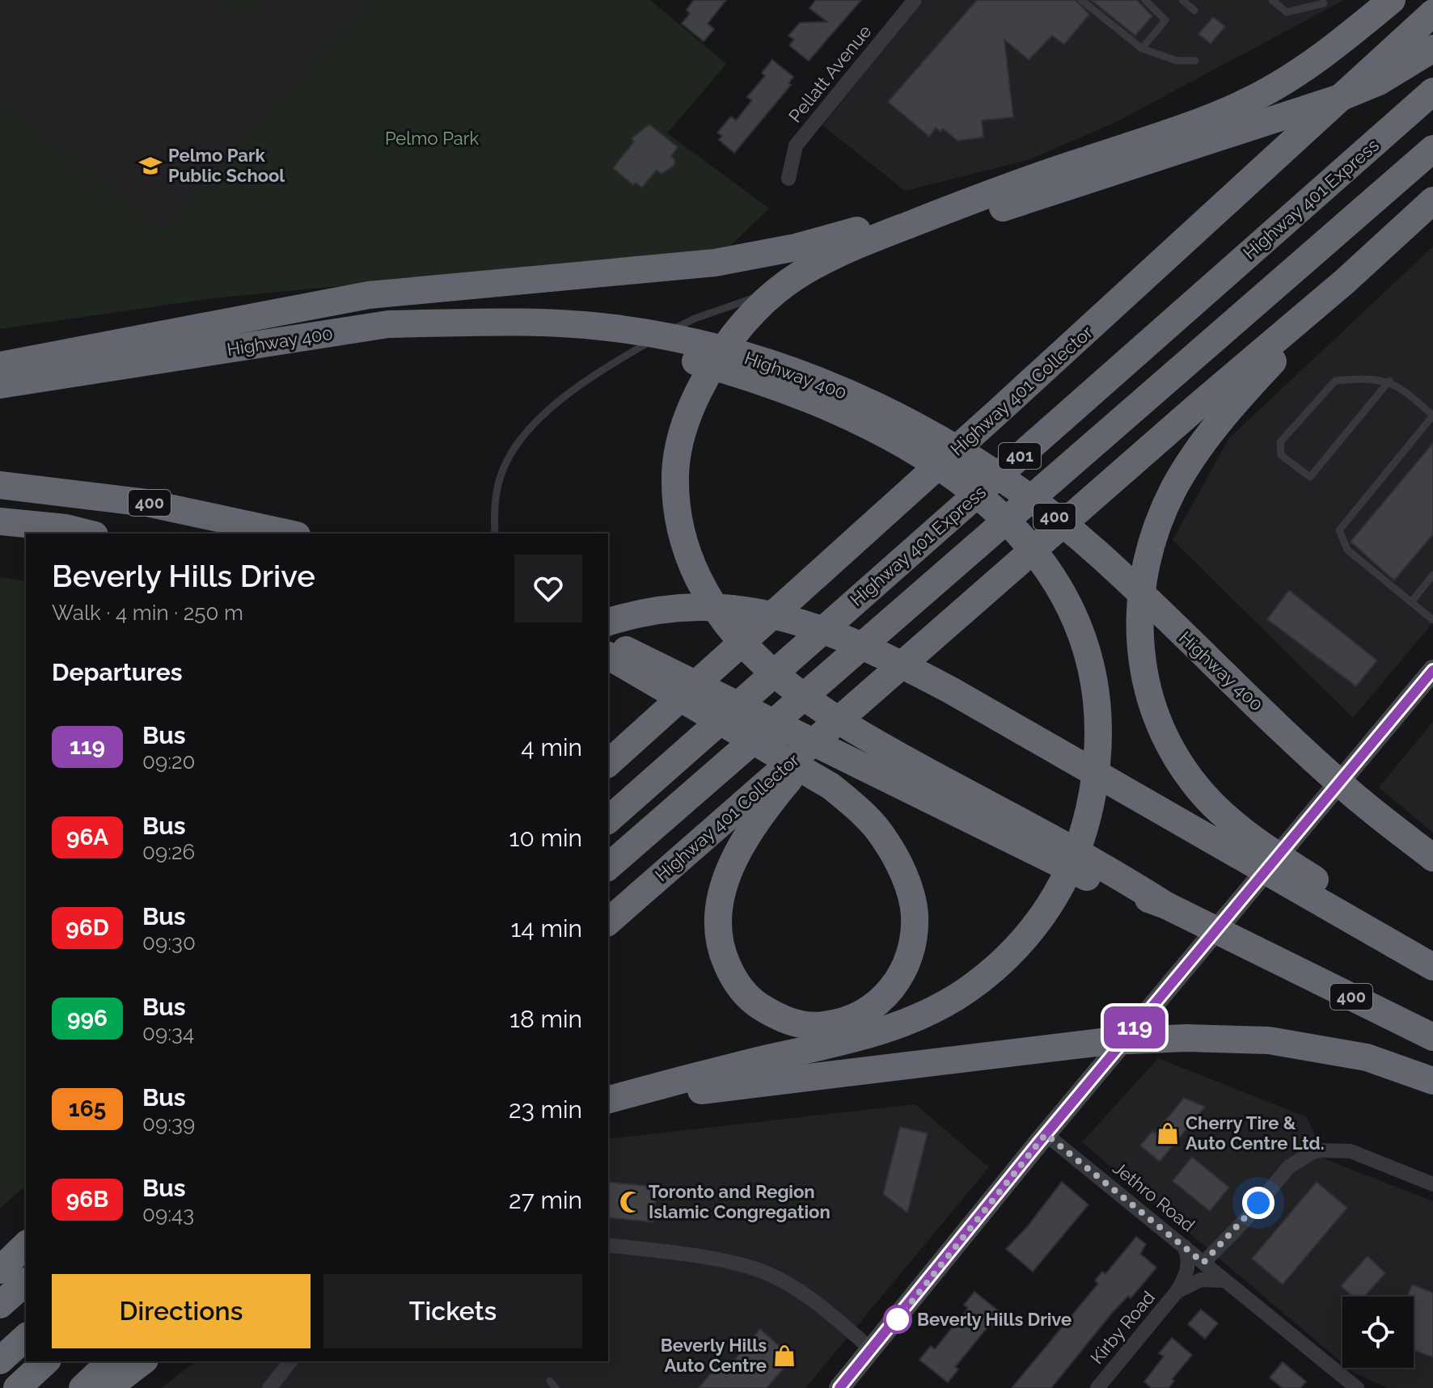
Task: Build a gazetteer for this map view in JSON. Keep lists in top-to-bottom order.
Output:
{
  "streets": {
    "highway": [
      "Highway 401 Express",
      "Highway 400",
      "Highway 401 Collector",
      "401",
      "400"
    ],
    "street": ["Pellatt Avenue", "Jethro Road", "Kirby Road"]
  },
  "crossings": [
    ["Jethro Road", "Kirby Road"]
  ],
  "parks": ["Pelmo Park"],
  "places": {
    "school or university": ["Pelmo Park Public School"],
    "shop": ["Cherry Tire & Auto Centre Ltd.", "Beverly Hills Auto Centre"],
    "mosque": ["Toronto and Region Islamic Congregation"],
    "other": ["Beverly Hills Drive"]
  },
  "lines": ["bus line 119"],
  "page": {
    "on_map": "119",
    "heading": [
      ["Beverly Hills Drive", "Walk · 4 min · 250 m"],
      "Departures"
    ],
    "list": [
      {
        "mark": "119",
        "name": "Bus",
        "note": "09:20",
        "value": "4 min"
      },
      {
        "mark": "96A",
        "name": "Bus",
        "note": "09:26",
        "value": "10 min"
      },
      {
        "mark": "96D",
        "name": "Bus",
        "note": "09:30",
        "value": "14 min"
      },
      {
        "mark": "996",
        "name": "Bus",
        "note": "09:34",
        "value": "18 min"
      },
      {
        "mark": "165",
        "name": "Bus",
        "note": "09:39",
        "value": "23 min"
      },
      {
        "mark": "96B",
        "name": "Bus",
        "note": "09:43",
        "value": "27 min"
      }
    ],
    "buttons": ["Directions", "Tickets"]
  }
}
